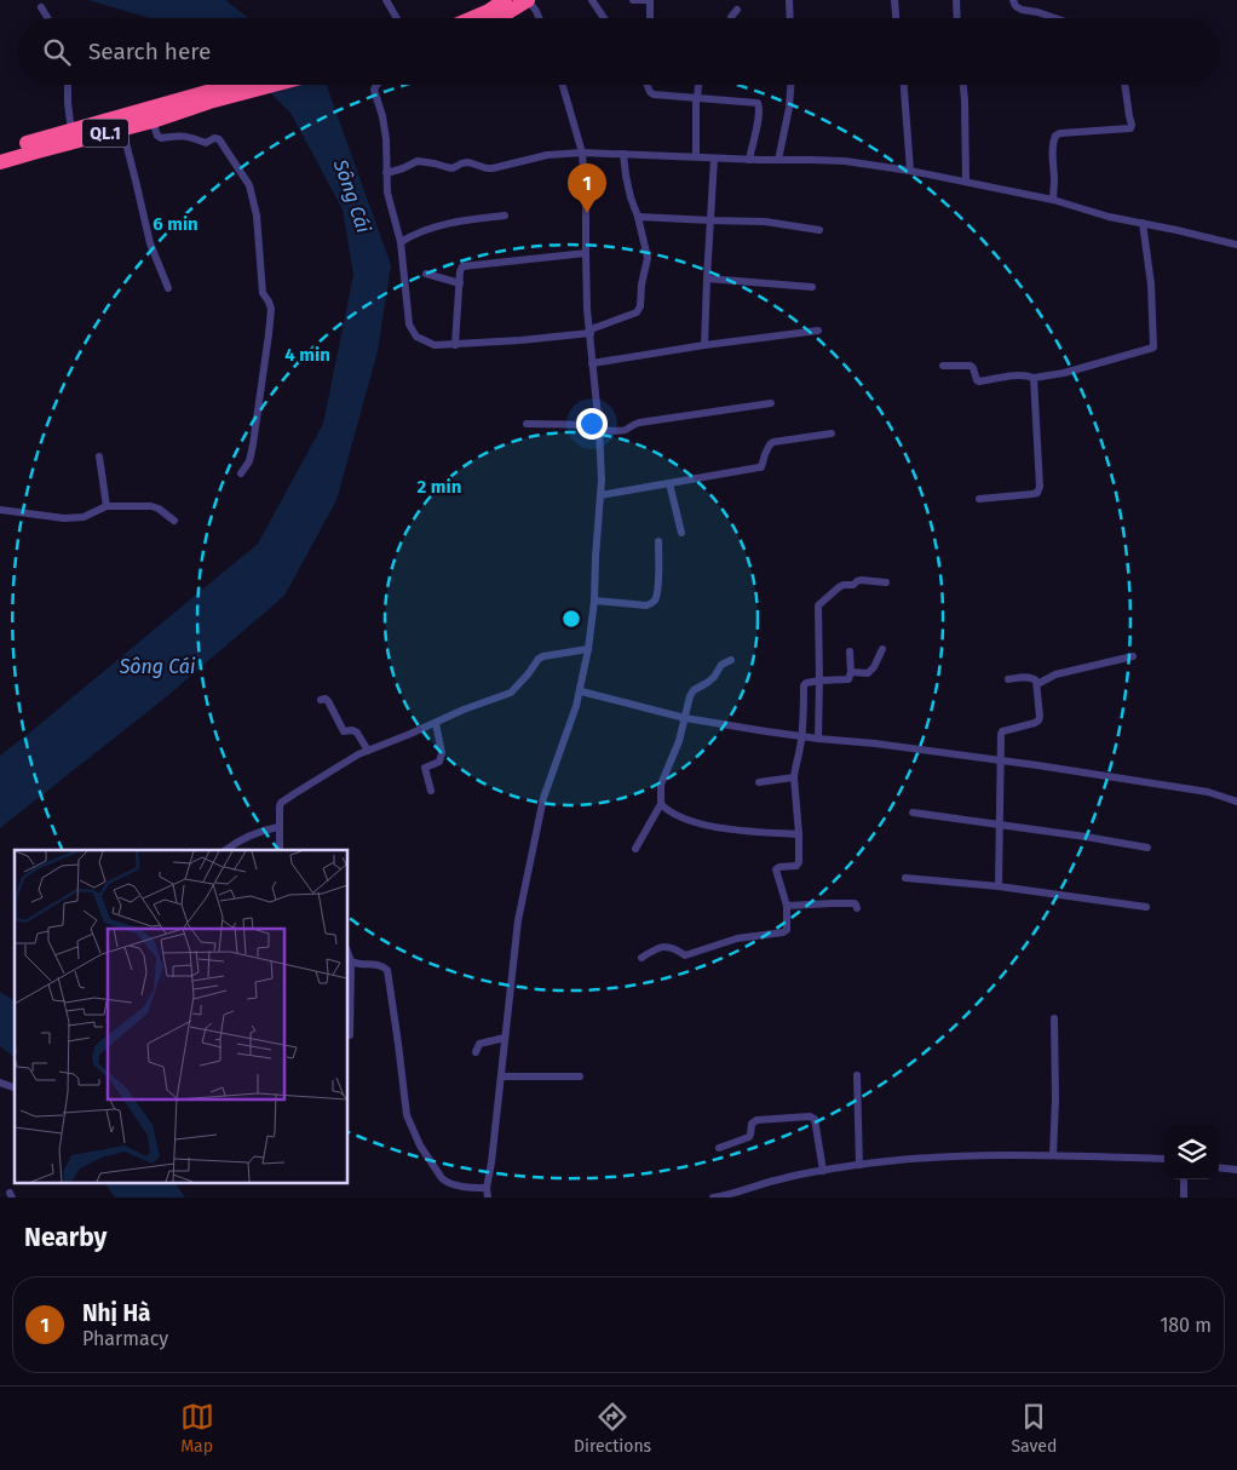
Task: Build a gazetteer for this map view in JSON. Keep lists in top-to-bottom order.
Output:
{
  "streets": {
    "highway": ["QL.1"]
  },
  "water": ["Sông Cái"],
  "page": {
    "search": "Search here",
    "pins": "1",
    "heading": "Nearby",
    "list": [
      {
        "mark": "1",
        "name": "Nhị Hà",
        "note": "Pharmacy",
        "value": "180 m"
      }
    ],
    "nav": ["Map", "Directions", "Saved"]
  },
  "rings": ["6 min", "4 min", "2 min"]
}
